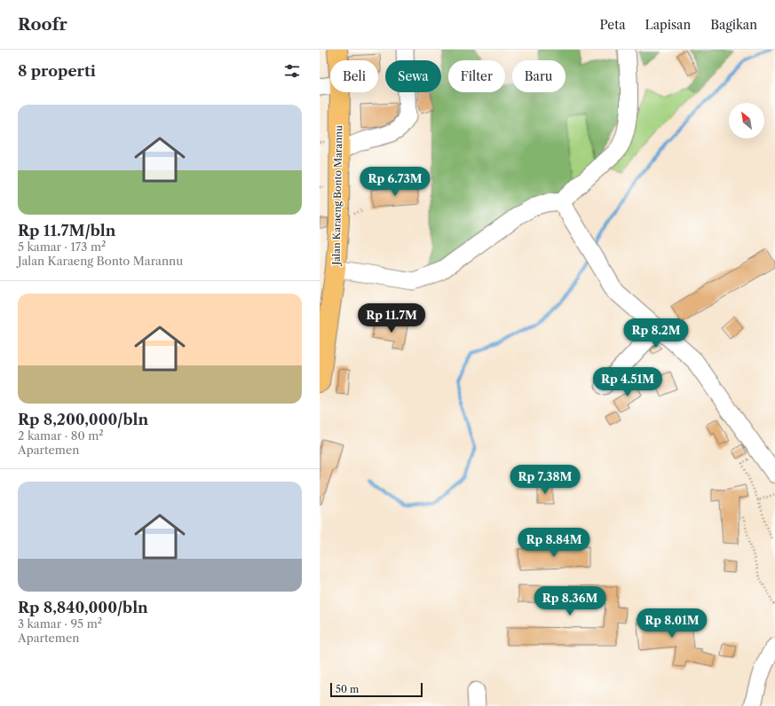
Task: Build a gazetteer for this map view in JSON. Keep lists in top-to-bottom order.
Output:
{
  "streets": {
    "main road": ["Jalan Karaeng Bonto Marannu"]
  },
  "scale_bar": "50 m",
  "north": "top left",
  "page": {
    "header": "Roofr",
    "nav": ["Peta", "Lapisan", "Bagikan"],
    "heading": "8 properti",
    "chip": [
      "Beli",
      "Sewa",
      "Filter",
      "Baru"
    ],
    "list": [
      {
        "name": "Rp 11.7M/bln",
        "note": "5 kamar · 173 m² · Jalan Karaeng Bonto Marannu"
      },
      {
        "name": "Rp 8,200,000/bln",
        "note": "2 kamar · 80 m² · Apartemen"
      },
      {
        "name": "Rp 8,840,000/bln",
        "note": "3 kamar · 95 m² · Apartemen"
      }
    ],
    "price": [
      "Rp 6.73M",
      "Rp 11.7M",
      "Rp 8.2M",
      "Rp 4.51M",
      "Rp 7.38M",
      "Rp 8.84M",
      "Rp 8.36M",
      "Rp 8.01M"
    ],
    "scale": "50 m"
  }
}
